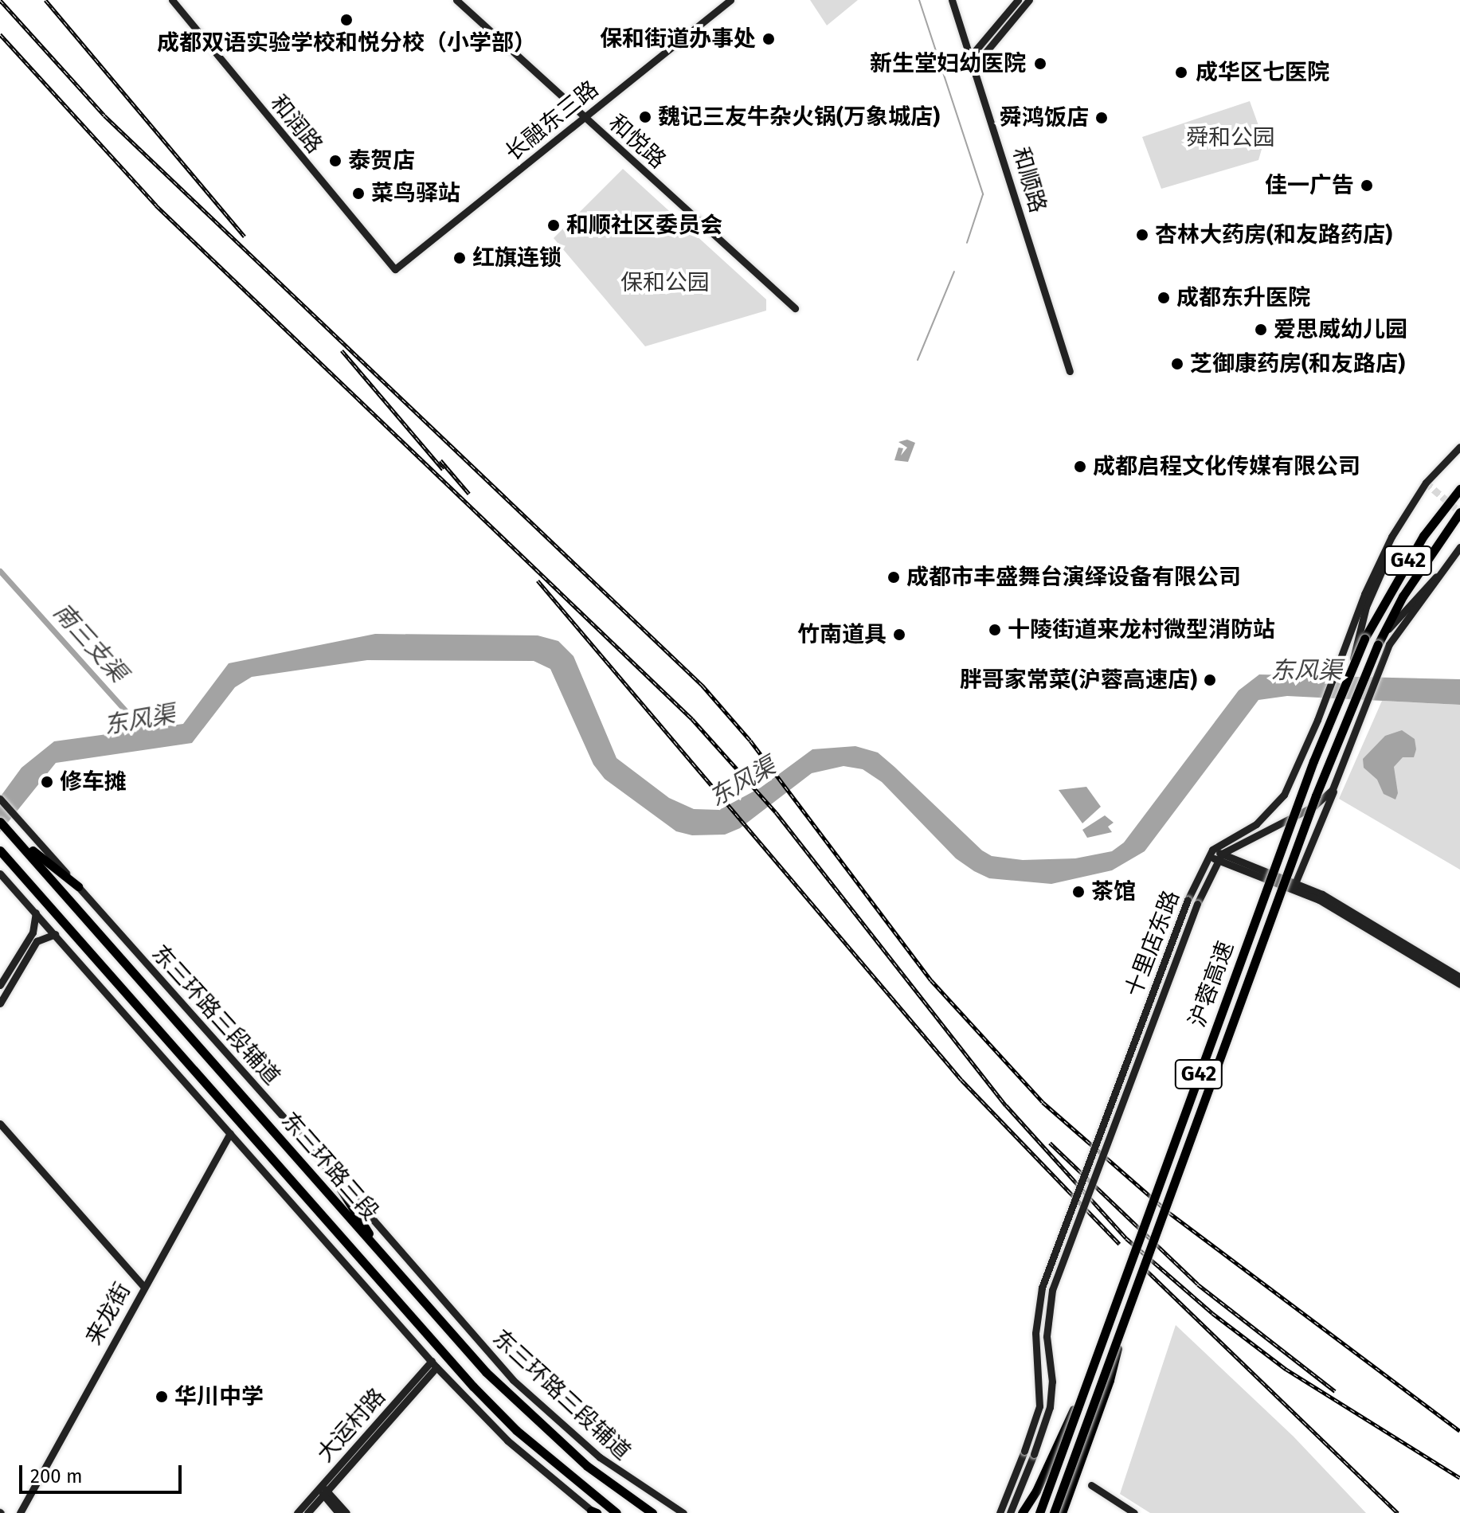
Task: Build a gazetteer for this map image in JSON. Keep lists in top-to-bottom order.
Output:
{
  "streets": {
    "highway": ["G42", "沪蓉高速", "东三环路三段"],
    "street": [
      "长融东三路",
      "和润路",
      "和悦路",
      "和顺路",
      "十里店东路",
      "东三环路三段辅道",
      "来龙街",
      "大运村路"
    ]
  },
  "crossings": [
    ["长融东三路", "和润路"],
    ["长融东三路", "和悦路"]
  ],
  "water": ["南三支渠", "东风渠"],
  "parks": ["舜和公园", "保和公园"],
  "places": [
    "成都双语实验学校和悦分校（小学部）",
    "保和街道办事处",
    "新生堂妇幼医院",
    "成华区七医院",
    "魏记三友牛杂火锅(万象城店)",
    "舜鸿饭店",
    "泰贺店",
    "佳一广告",
    "菜鸟驿站",
    "和顺社区委员会",
    "杏林大药房(和友路药店)",
    "红旗连锁",
    "成都东升医院",
    "爱思威幼儿园",
    "芝御康药房(和友路店)",
    "成都启程文化传媒有限公司",
    "成都市丰盛舞台演绎设备有限公司",
    "十陵街道来龙村微型消防站",
    "竹南道具",
    "胖哥家常菜(沪蓉高速店)",
    "修车摊",
    "茶馆",
    "华川中学"
  ],
  "scale_bar": "200 m"
}
